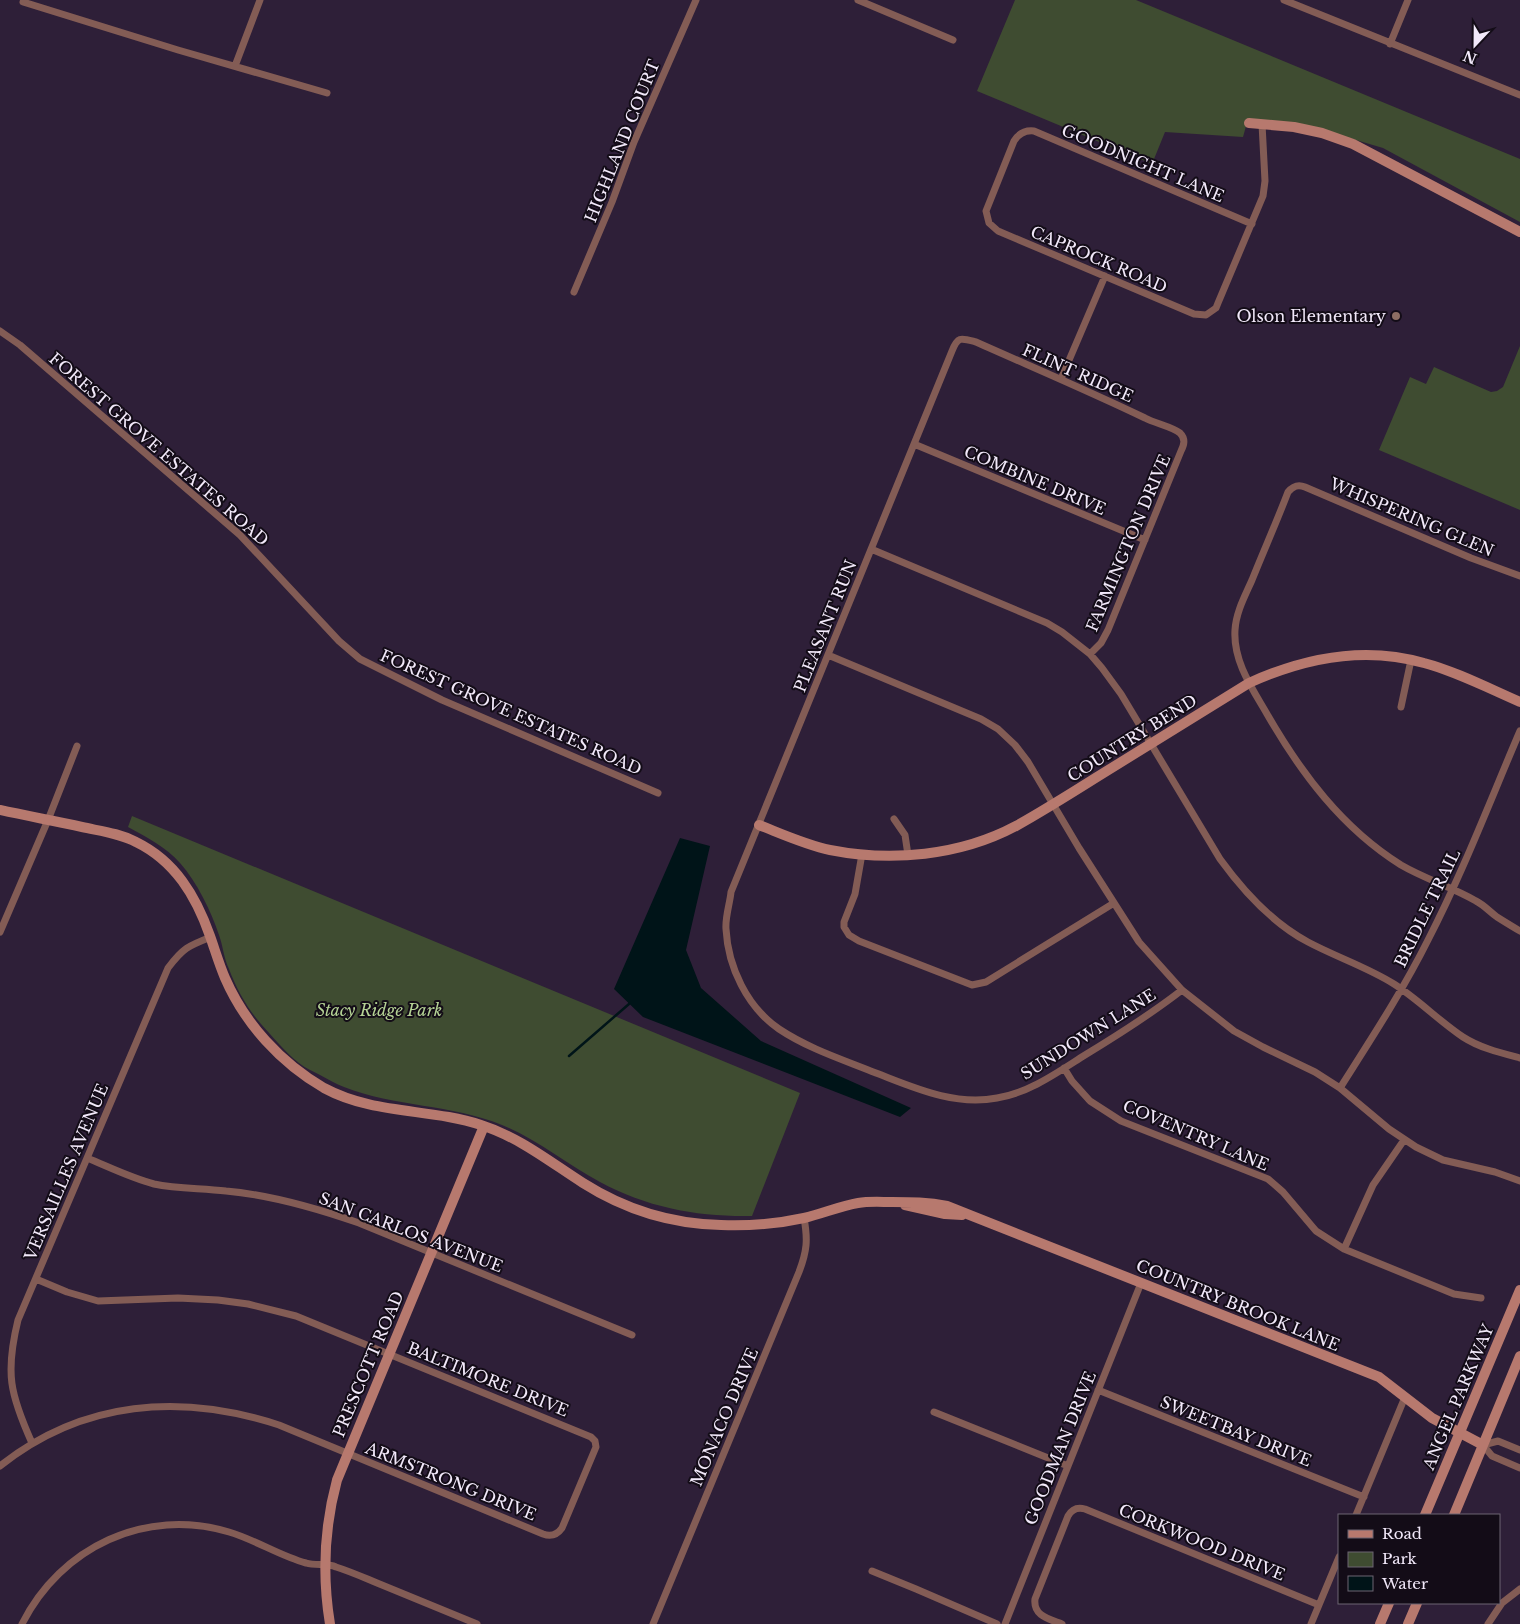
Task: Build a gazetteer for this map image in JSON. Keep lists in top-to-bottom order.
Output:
{
  "streets": {
    "street": [
      "HIGHLAND COURT",
      "GOODNIGHT LANE",
      "CAPROCK ROAD",
      "FLINT RIDGE",
      "FOREST GROVE ESTATES ROAD",
      "COMBINE DRIVE",
      "WHISPERING GLEN",
      "FARMINGTON DRIVE",
      "PLEASANT RUN",
      "COUNTRY BEND",
      "BRIDLE TRAIL",
      "SUNDOWN LANE",
      "COVENTRY LANE",
      "VERSAILLES AVENUE",
      "SAN CARLOS AVENUE",
      "COUNTRY BROOK LANE",
      "PRESCOTT ROAD",
      "BALTIMORE DRIVE",
      "ANGEL PARKWAY",
      "MONACO DRIVE",
      "SWEETBAY DRIVE",
      "GOODMAN DRIVE",
      "ARMSTRONG DRIVE",
      "CORKWOOD DRIVE"
    ]
  },
  "crossings": [
    ["GOODNIGHT LANE", "CAPROCK ROAD"],
    ["FLINT RIDGE", "FARMINGTON DRIVE"],
    ["FLINT RIDGE", "PLEASANT RUN"],
    ["COMBINE DRIVE", "FARMINGTON DRIVE"],
    ["COMBINE DRIVE", "PLEASANT RUN"],
    ["WHISPERING GLEN", "COUNTRY BEND"],
    ["PLEASANT RUN", "COUNTRY BEND"],
    ["PLEASANT RUN", "SUNDOWN LANE"],
    ["SUNDOWN LANE", "COVENTRY LANE"],
    ["VERSAILLES AVENUE", "SAN CARLOS AVENUE"],
    ["VERSAILLES AVENUE", "COUNTRY BROOK LANE"],
    ["VERSAILLES AVENUE", "BALTIMORE DRIVE"],
    ["VERSAILLES AVENUE", "ARMSTRONG DRIVE"],
    ["SAN CARLOS AVENUE", "PRESCOTT ROAD"],
    ["COUNTRY BROOK LANE", "PRESCOTT ROAD"],
    ["COUNTRY BROOK LANE", "ANGEL PARKWAY"],
    ["COUNTRY BROOK LANE", "MONACO DRIVE"],
    ["COUNTRY BROOK LANE", "GOODMAN DRIVE"],
    ["PRESCOTT ROAD", "BALTIMORE DRIVE"],
    ["PRESCOTT ROAD", "ARMSTRONG DRIVE"],
    ["BALTIMORE DRIVE", "ARMSTRONG DRIVE"],
    ["SWEETBAY DRIVE", "GOODMAN DRIVE"]
  ],
  "parks": ["Stacy Ridge Park"],
  "places": ["Olson Elementary"],
  "legend": ["Road", "Park", "Water"],
  "north": "bottom"
}
